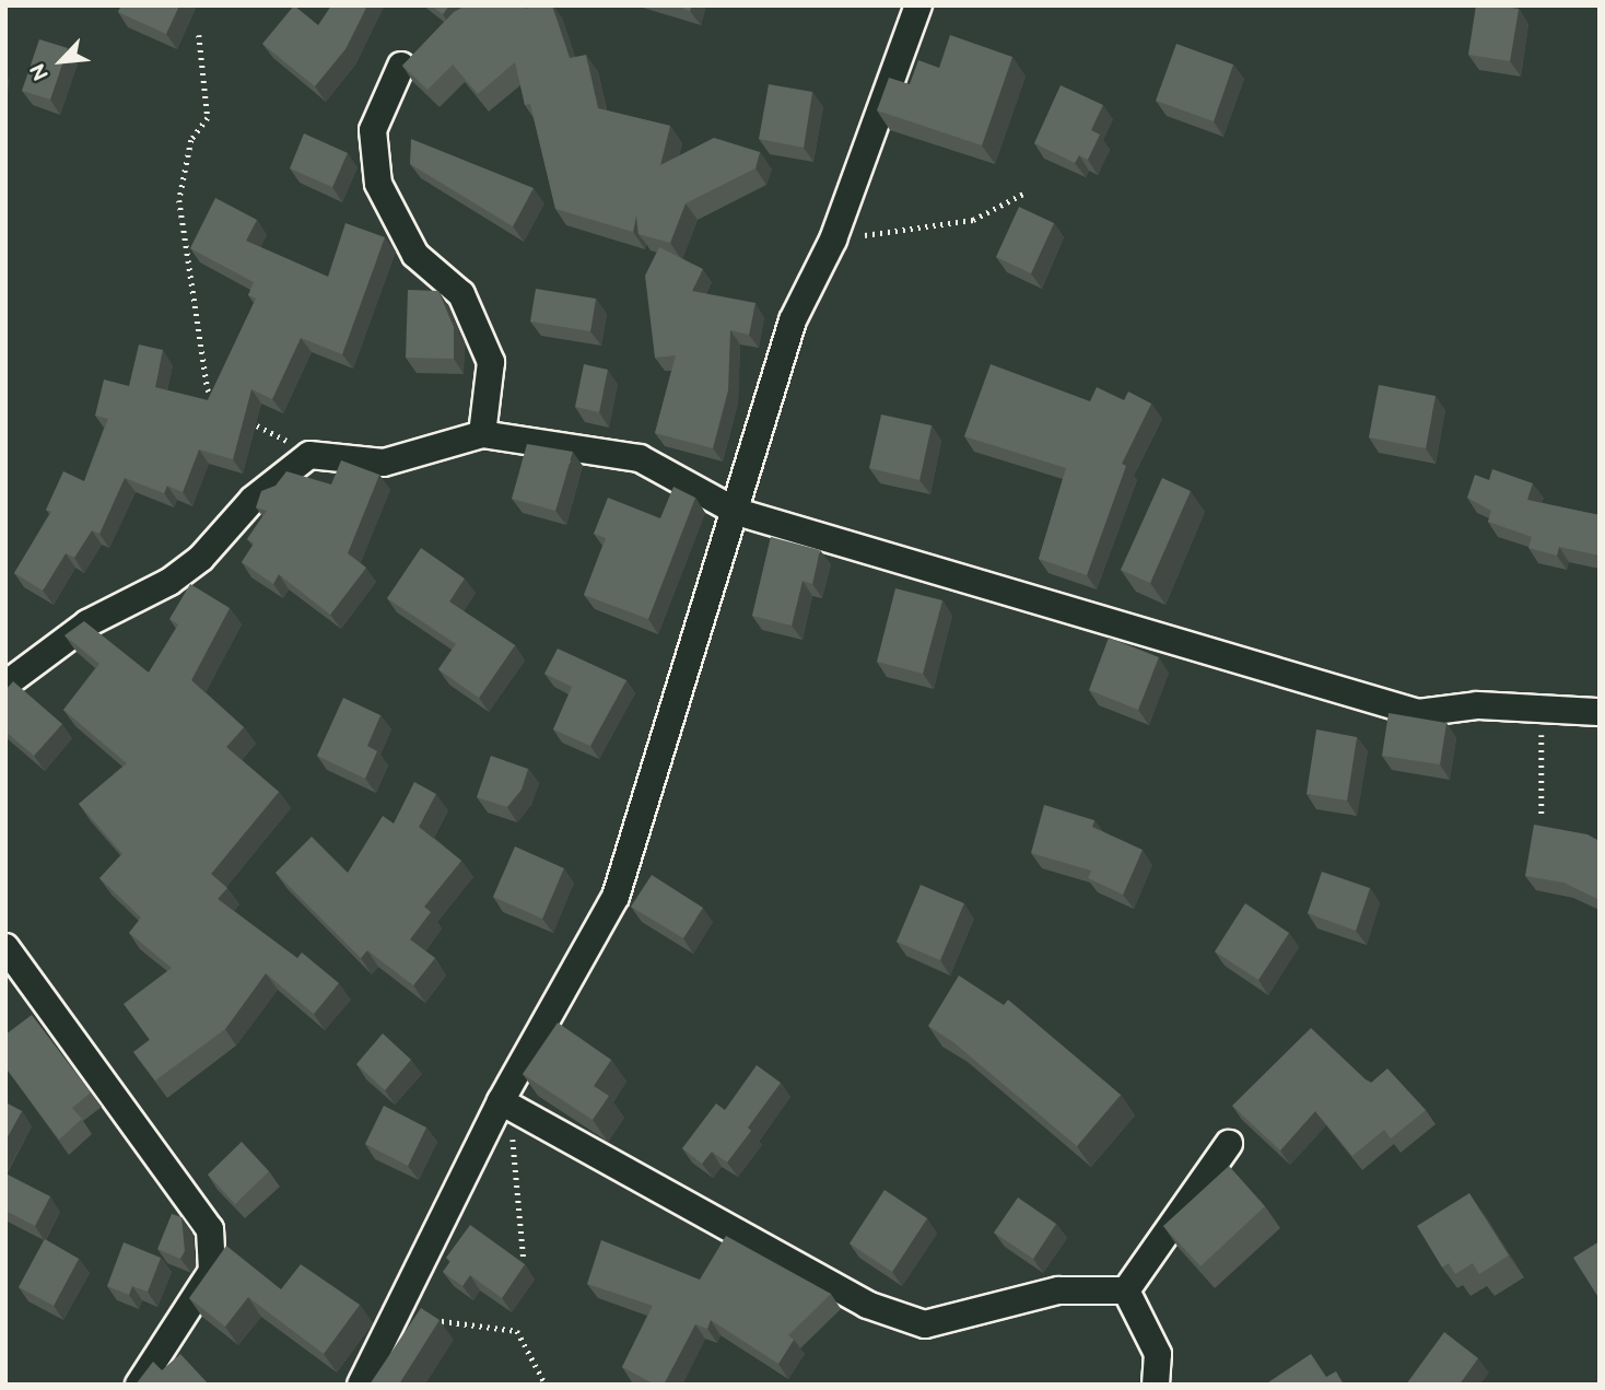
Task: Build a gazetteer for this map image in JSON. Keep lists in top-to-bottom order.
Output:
{
  "north": "bottom left"
}
